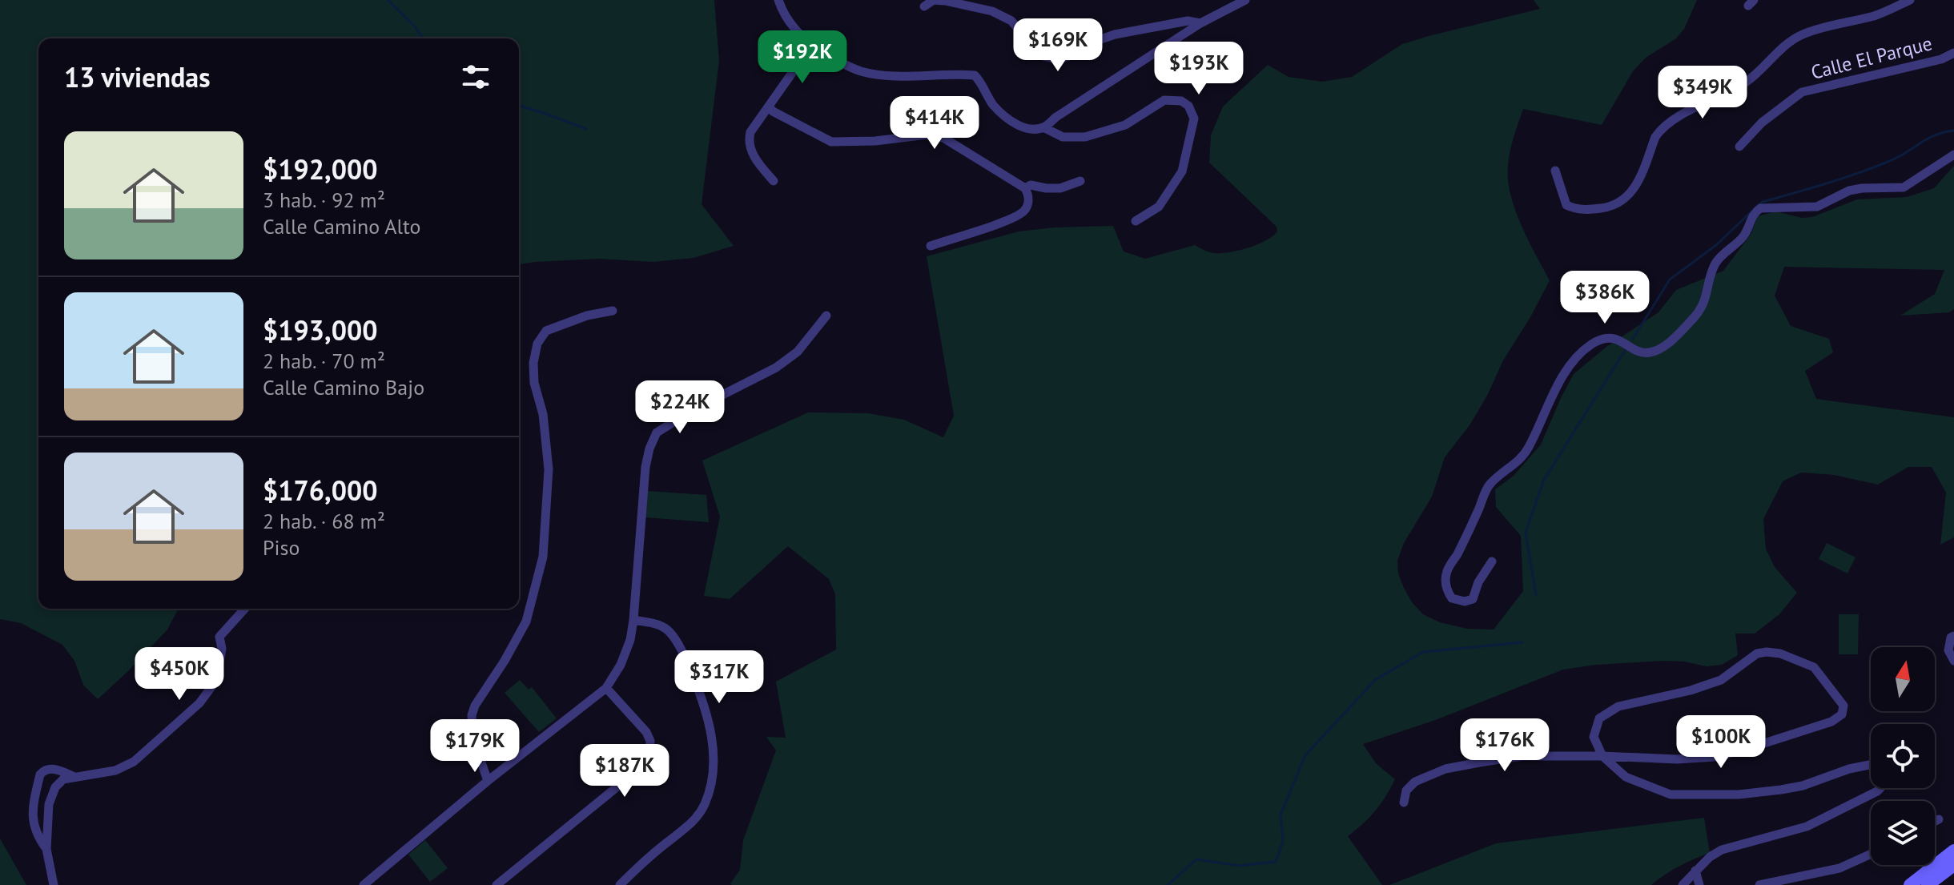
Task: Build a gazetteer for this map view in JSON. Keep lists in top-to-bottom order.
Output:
{
  "streets": {
    "street": ["Calle El Parque"]
  },
  "north": "top",
  "page": {
    "price": [
      "$169K",
      "$192K",
      "$193K",
      "$349K",
      "$414K",
      "$386K",
      "$224K",
      "$450K",
      "$317K",
      "$100K",
      "$176K",
      "$179K",
      "$187K"
    ],
    "heading": "13 viviendas",
    "list": [
      {
        "name": "$192,000",
        "note": "3 hab. · 92 m² · Calle Camino Alto"
      },
      {
        "name": "$193,000",
        "note": "2 hab. · 70 m² · Calle Camino Bajo"
      },
      {
        "name": "$176,000",
        "note": "2 hab. · 68 m² · Piso"
      }
    ]
  }
}
